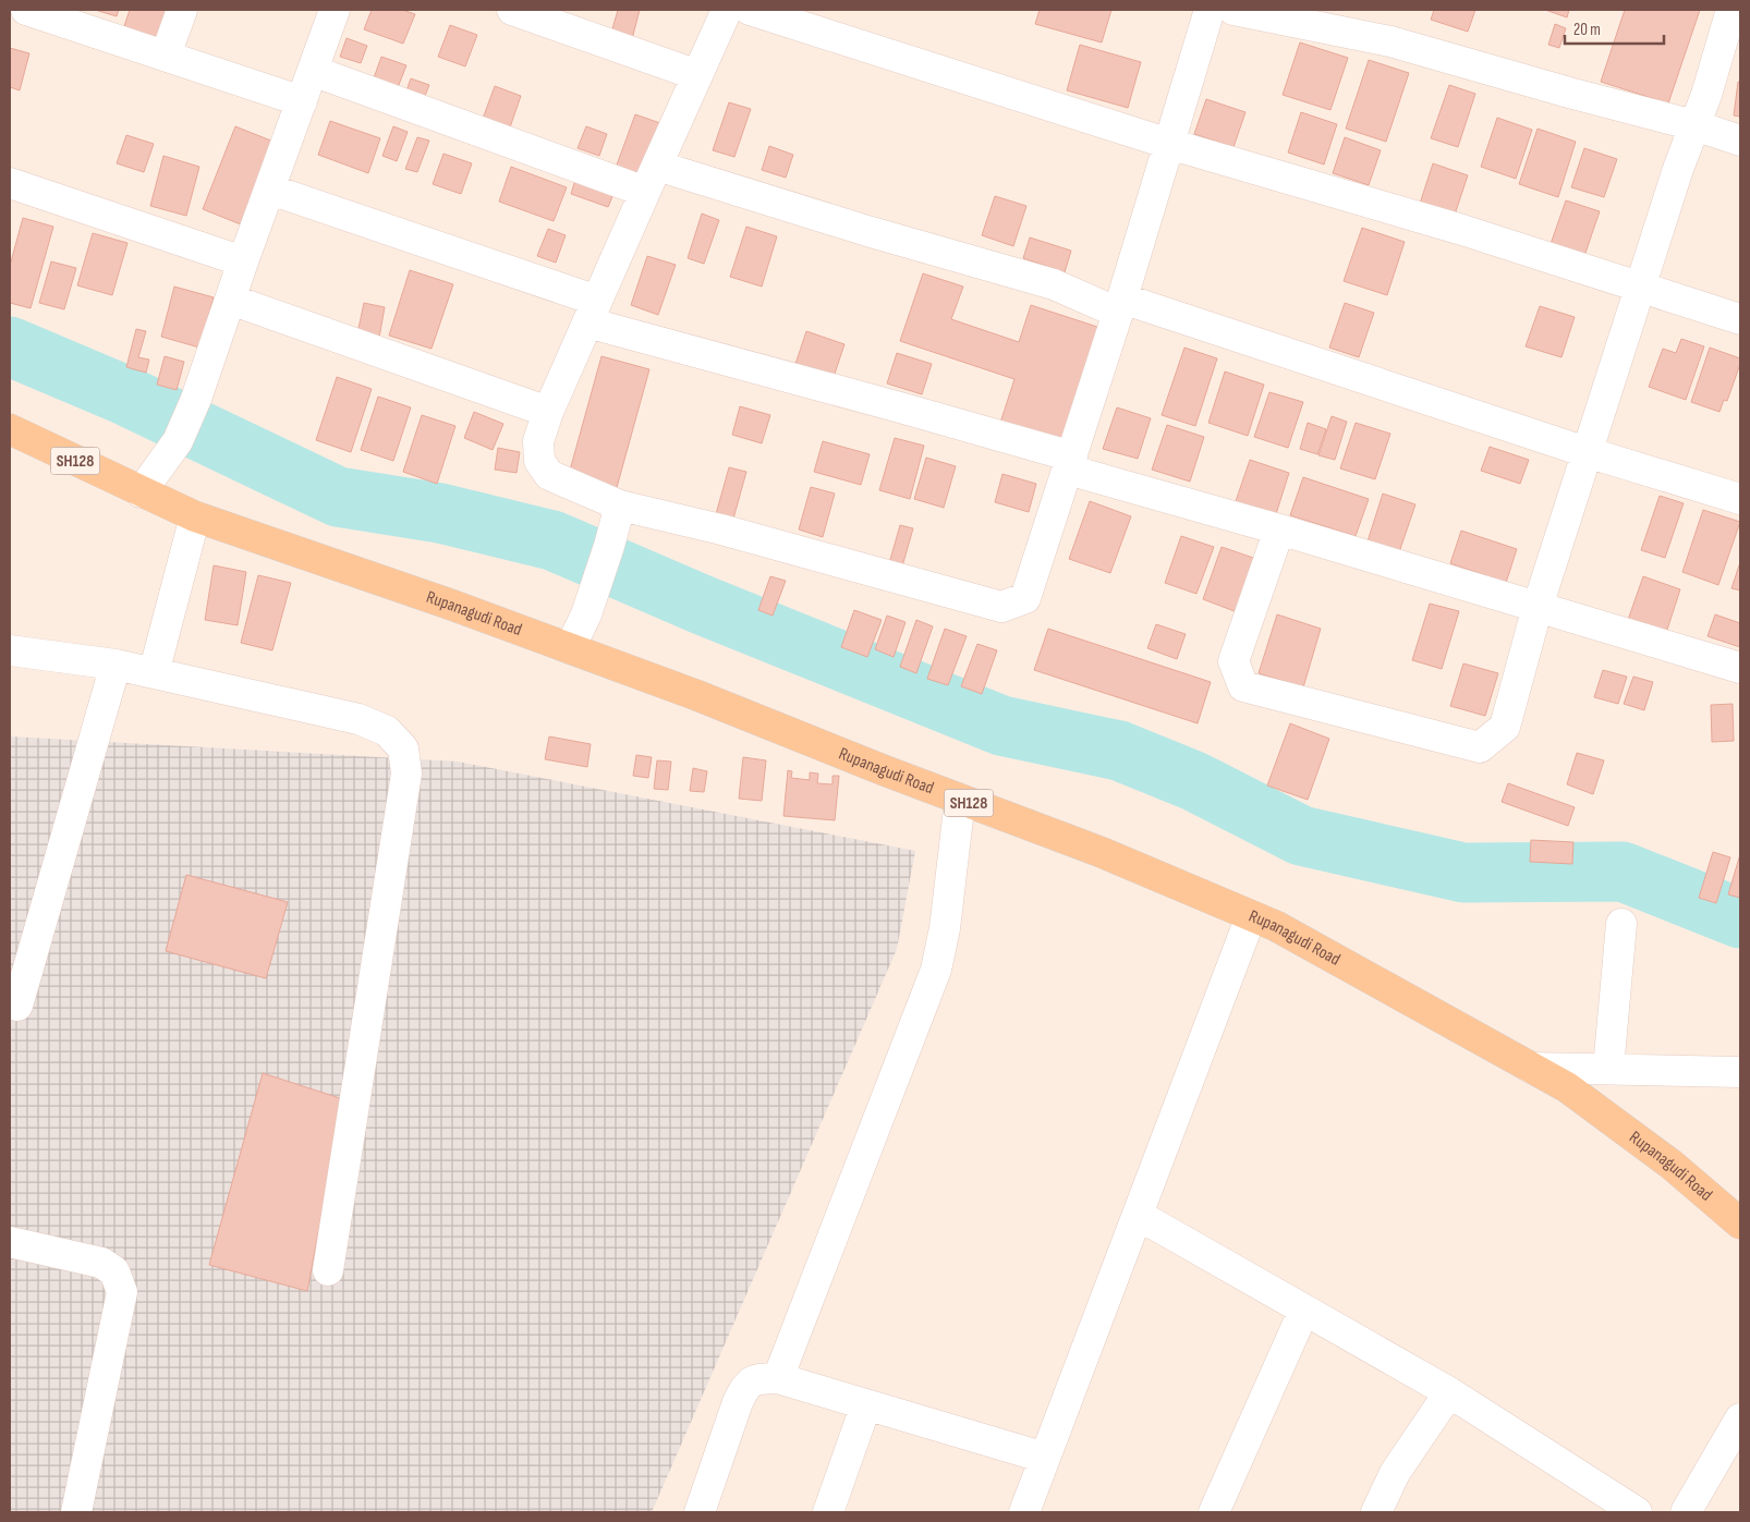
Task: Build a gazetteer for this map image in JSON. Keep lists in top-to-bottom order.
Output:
{
  "streets": {
    "main road": ["SH128", "Rupanagudi Road"]
  },
  "scale_bar": "20 m"
}
